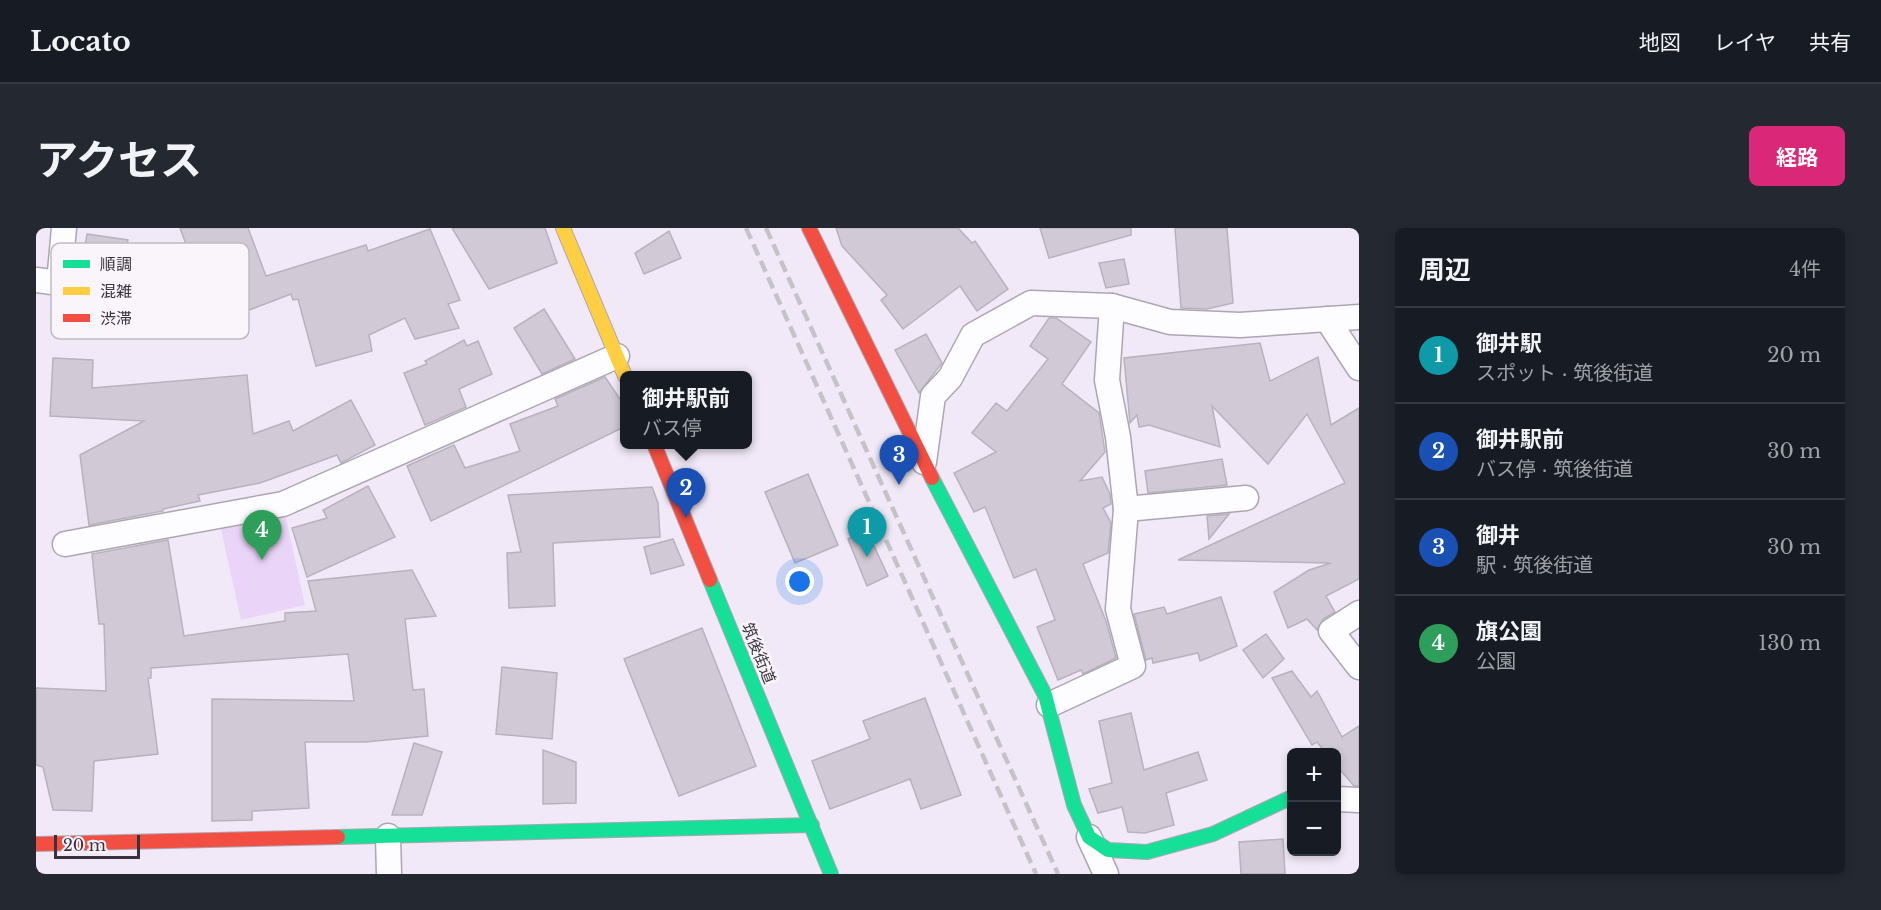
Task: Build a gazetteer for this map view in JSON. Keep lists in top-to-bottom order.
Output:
{
  "streets": {
    "street": ["筑後街道"]
  },
  "legend": ["順調", "混雑", "渋滞"],
  "scale_bar": "20 m",
  "page": {
    "header": "Locato",
    "nav": ["地図", "レイヤ", "共有"],
    "title": "アクセス",
    "buttons": "経路",
    "heading": ["周辺", "4件"],
    "list": [
      {
        "mark": "1",
        "name": "御井駅",
        "note": "スポット · 筑後街道",
        "value": "20 m"
      },
      {
        "mark": "2",
        "name": "御井駅前",
        "note": "バス停 · 筑後街道",
        "value": "30 m"
      },
      {
        "mark": "3",
        "name": "御井",
        "note": "駅 · 筑後街道",
        "value": "30 m"
      },
      {
        "mark": "4",
        "name": "旗公園",
        "note": "公園",
        "value": "130 m"
      }
    ],
    "popup": ["御井駅前", "バス停"],
    "pins": [
      "3",
      "2",
      "1",
      "4"
    ],
    "map_buttons": ["+", "−"],
    "scale": "20 m"
  }
}
